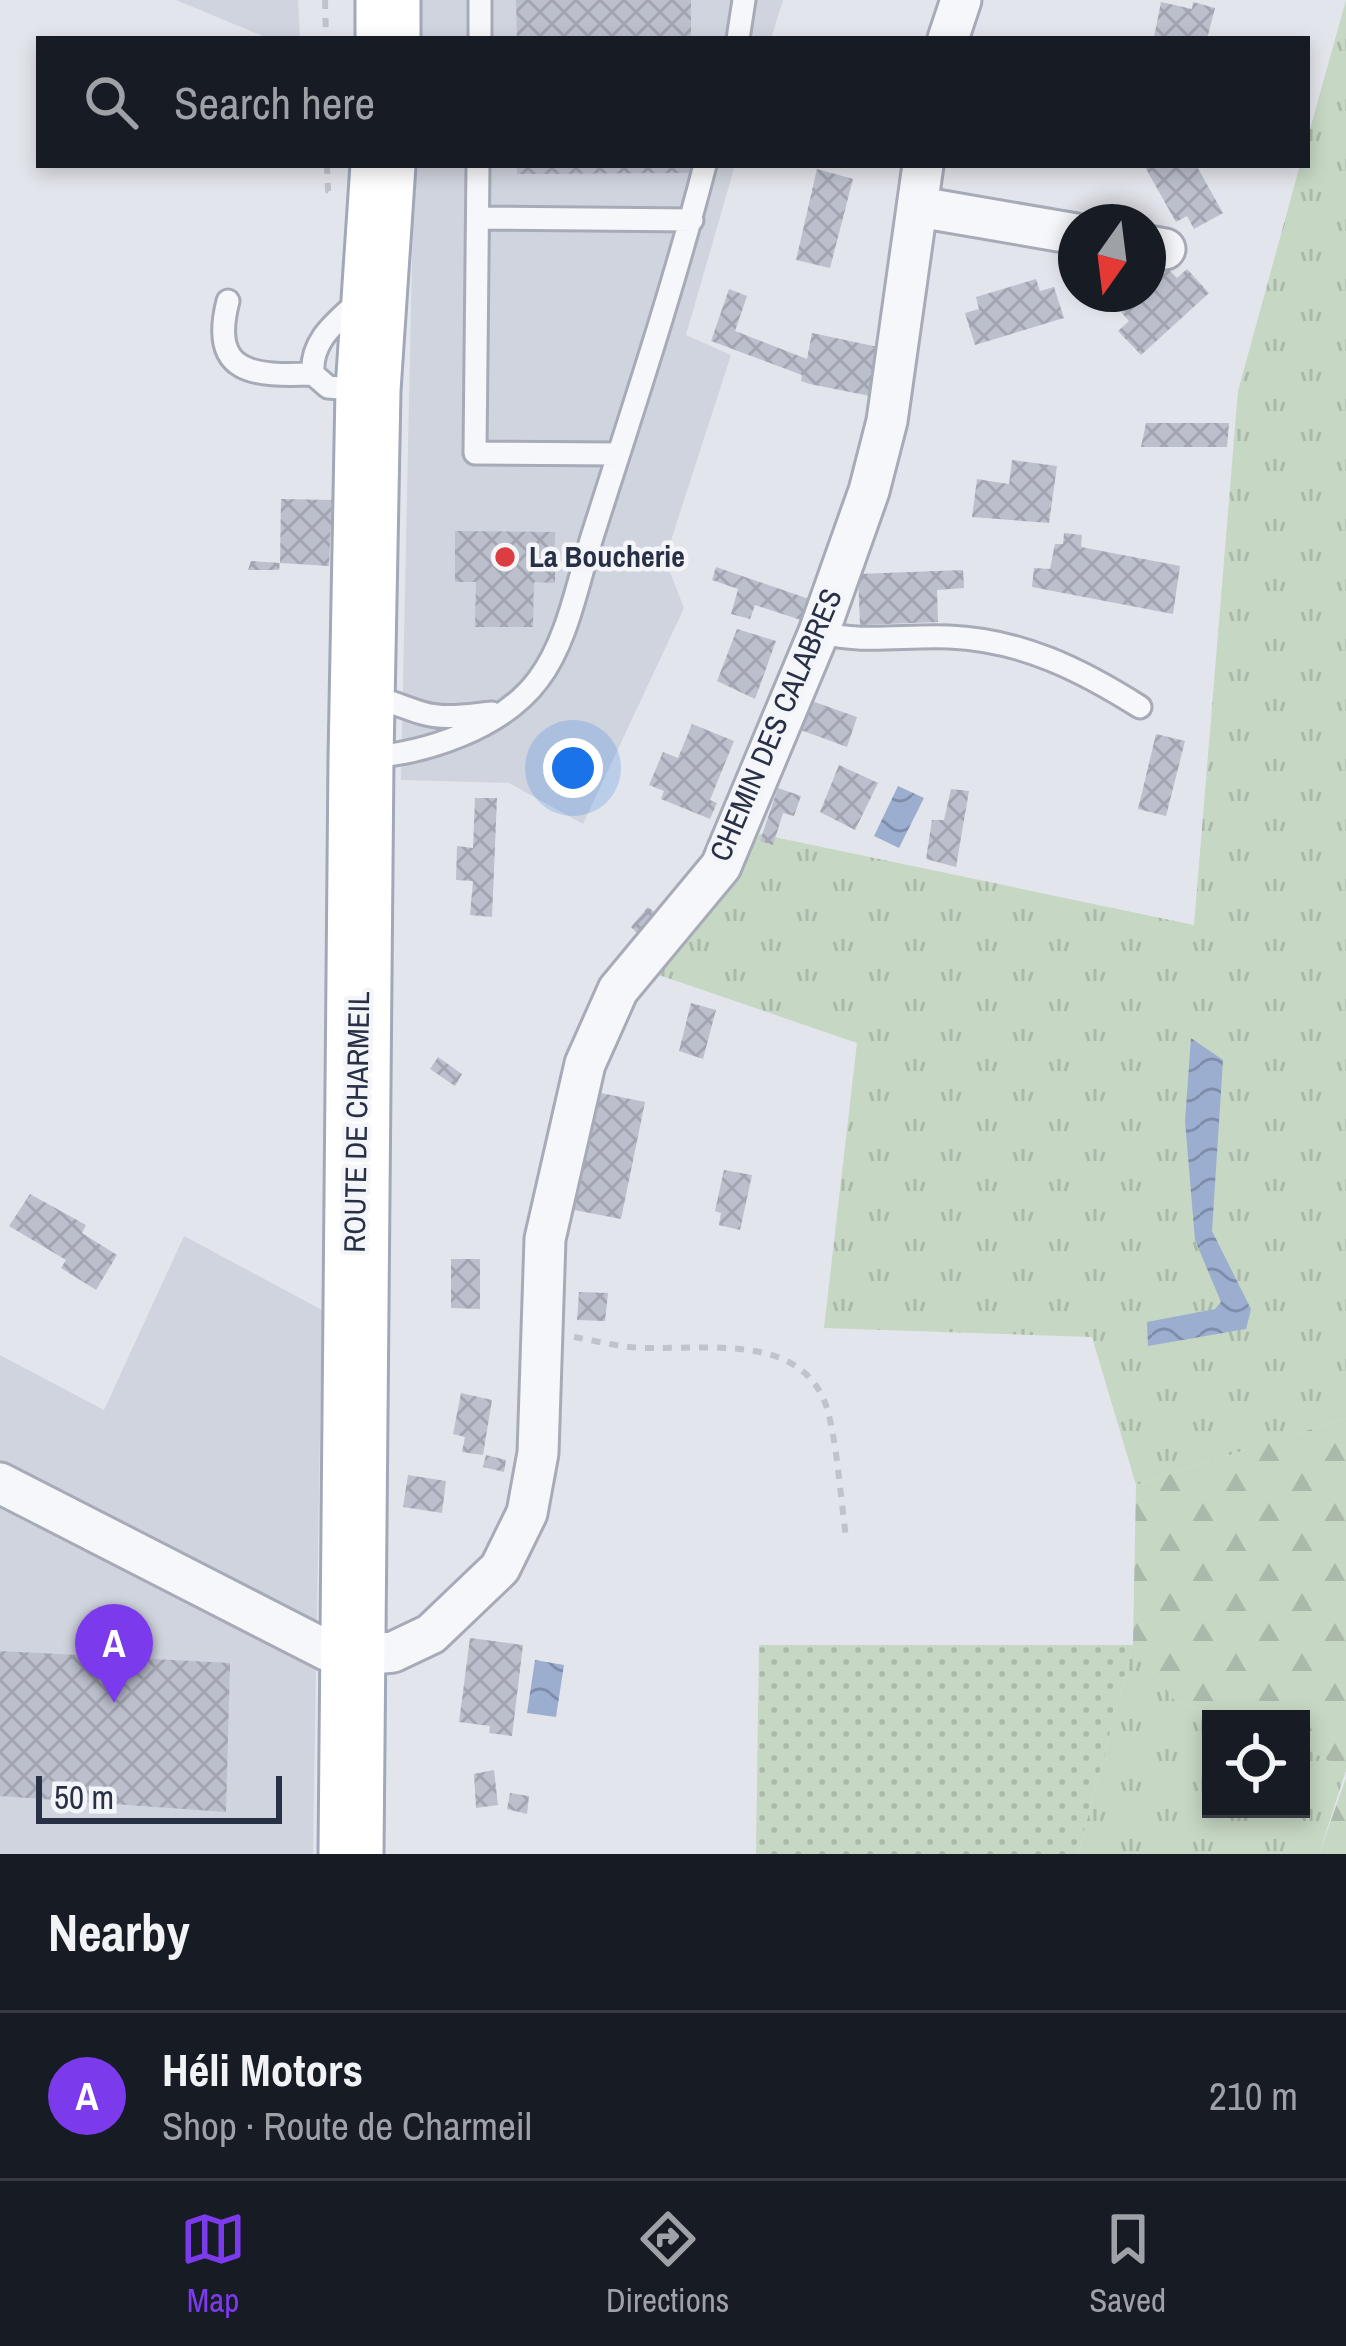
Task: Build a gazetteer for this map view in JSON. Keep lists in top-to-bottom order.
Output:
{
  "streets": {
    "main road": ["ROUTE DE CHARMEIL"],
    "street": ["CHEMIN DES CALABRES"]
  },
  "crossings": [
    ["CHEMIN DES CALABRES", "ROUTE DE CHARMEIL"]
  ],
  "places": ["La Boucherie"],
  "scale_bar": "50 m",
  "north": "bottom",
  "page": {
    "search": "Search here",
    "pins": "A",
    "scale": "50 m",
    "heading": "Nearby",
    "list": [
      {
        "mark": "A",
        "name": "Héli Motors",
        "note": "Shop · Route de Charmeil",
        "value": "210 m"
      }
    ],
    "nav": ["Map", "Directions", "Saved"]
  }
}
